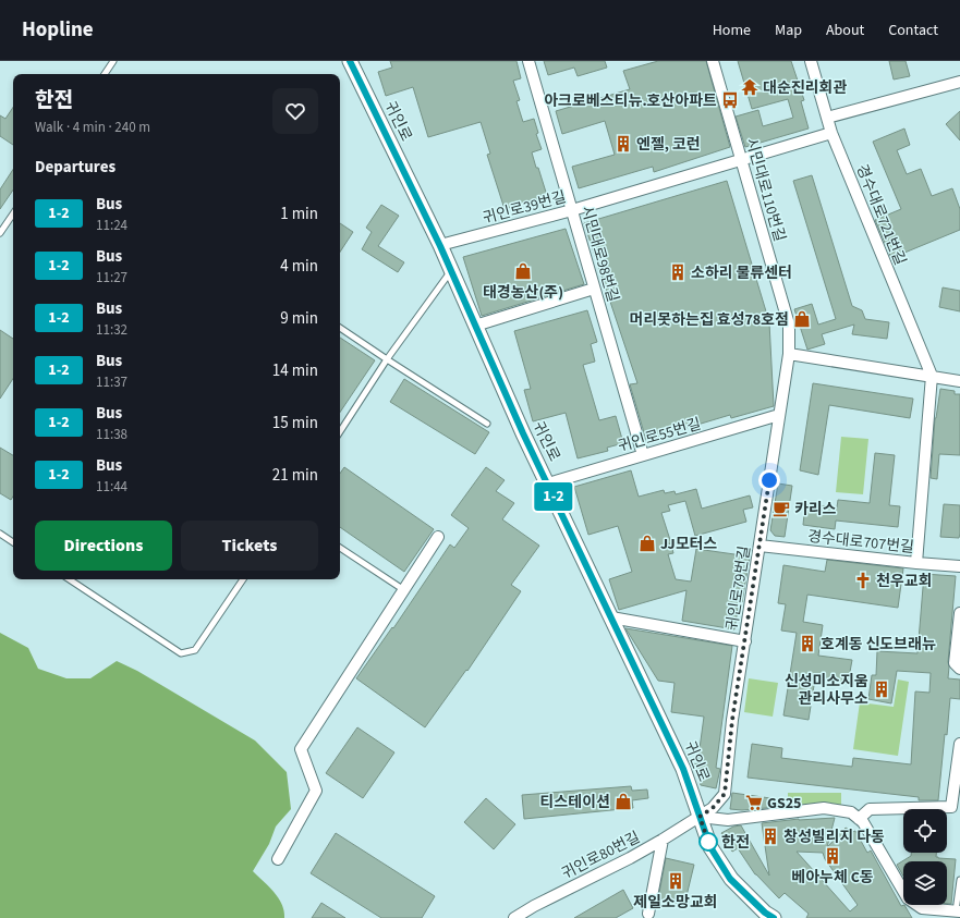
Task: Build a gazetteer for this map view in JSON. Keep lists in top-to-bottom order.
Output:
{
  "streets": {
    "street": [
      "귀인로",
      "시민대로110번길",
      "귀인로39번길",
      "경수대로721번길",
      "시민대로98번길",
      "귀인로55번길",
      "경수대로707번길",
      "귀인로79번길",
      "귀인로80번길"
    ]
  },
  "crossings": [
    ["귀인로", "귀인로39번길"],
    ["귀인로", "귀인로55번길"],
    ["귀인로", "귀인로79번길"],
    ["귀인로", "귀인로80번길"],
    ["시민대로110번길", "귀인로39번길"],
    ["시민대로110번길", "귀인로79번길"],
    ["귀인로39번길", "경수대로721번길"],
    ["귀인로39번길", "시민대로98번길"],
    ["시민대로98번길", "귀인로55번길"],
    ["귀인로55번길", "귀인로79번길"],
    ["경수대로707번길", "귀인로79번길"],
    ["귀인로79번길", "귀인로80번길"]
  ],
  "places": {
    "temple": ["대순진리회관"],
    "bus stop": ["아크로베스티뉴.호산아파트"],
    "building": [
      "엔젤, 코런",
      "소하리 물류센터",
      "호계동 신도브래뉴",
      "신성미소지움 관리사무소",
      "창성빌리지 다동",
      "베아누체 C동",
      "제일소망교회"
    ],
    "shop": [
      "태경농산(주)",
      "머리못하는집 효성78호점",
      "JJ모터스",
      "티스테이션"
    ],
    "cafe": ["카리스"],
    "church": ["천우교회"],
    "supermarket": ["GS25"],
    "other": ["한전"]
  },
  "lines": ["bus line 1-2"],
  "page": {
    "header": "Hopline",
    "nav": [
      "Home",
      "Map",
      "About",
      "Contact"
    ],
    "on_map": "1-2",
    "heading": [
      ["한전", "Walk · 4 min · 240 m"],
      "Departures"
    ],
    "list": [
      {
        "mark": "1-2",
        "name": "Bus",
        "note": "11:24",
        "value": "1 min"
      },
      {
        "mark": "1-2",
        "name": "Bus",
        "note": "11:27",
        "value": "4 min"
      },
      {
        "mark": "1-2",
        "name": "Bus",
        "note": "11:32",
        "value": "9 min"
      },
      {
        "mark": "1-2",
        "name": "Bus",
        "note": "11:37",
        "value": "14 min"
      },
      {
        "mark": "1-2",
        "name": "Bus",
        "note": "11:38",
        "value": "15 min"
      },
      {
        "mark": "1-2",
        "name": "Bus",
        "note": "11:44",
        "value": "21 min"
      }
    ],
    "buttons": ["Directions", "Tickets"]
  }
}
